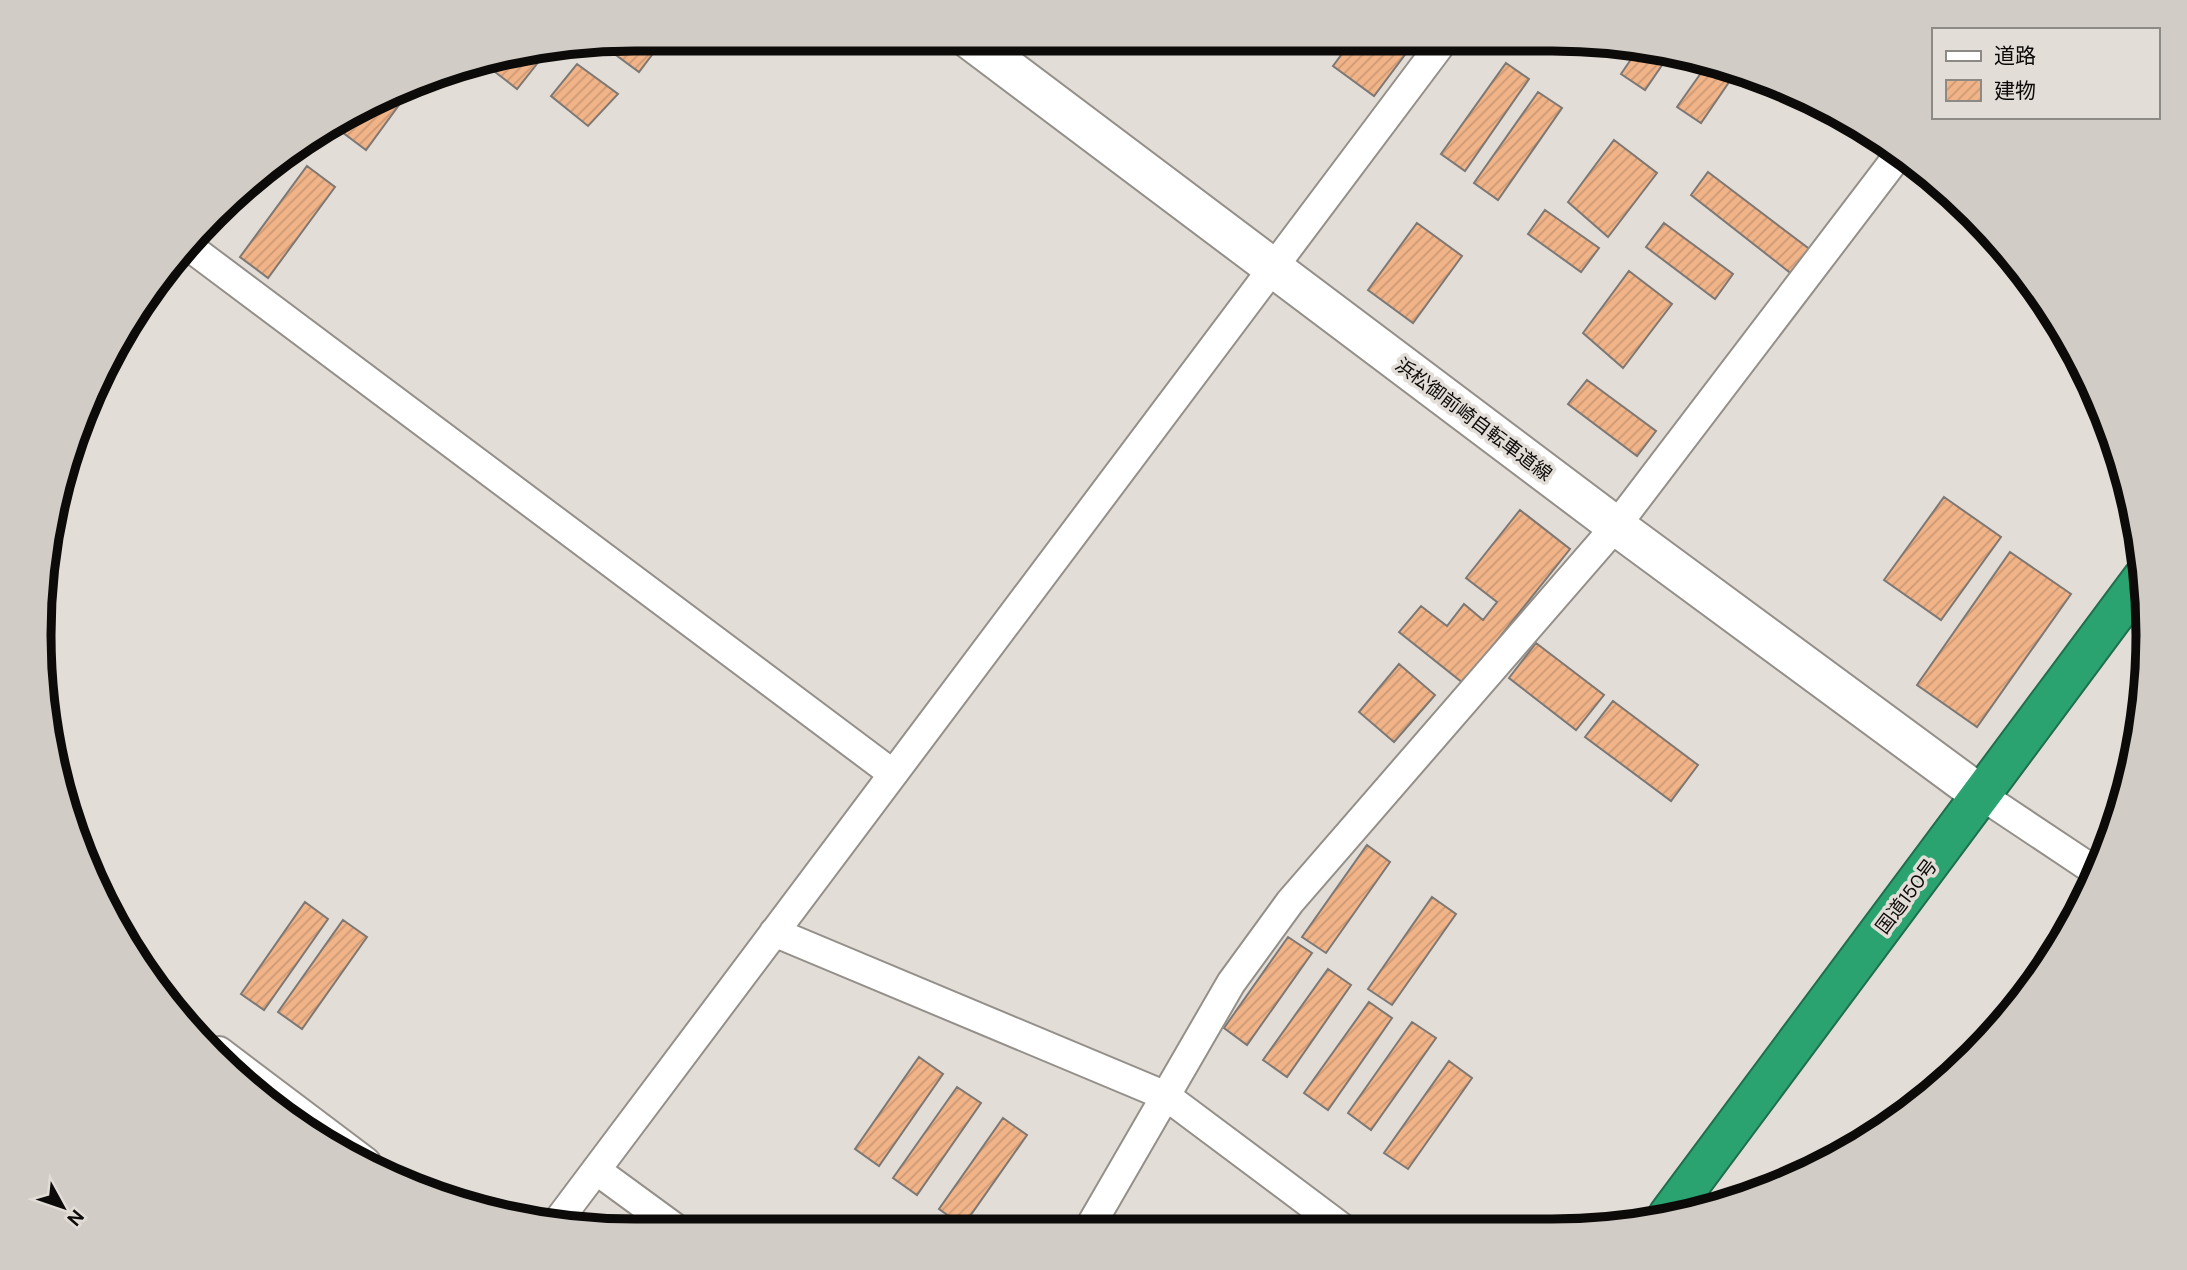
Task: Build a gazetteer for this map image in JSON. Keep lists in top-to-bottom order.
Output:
{
  "streets": {
    "highway": ["国道150号"],
    "main road": ["浜松御前崎自転車道線"]
  },
  "crossings": [
    ["浜松御前崎自転車道線", "国道150号"]
  ],
  "legend": ["道路", "建物"],
  "north": "bottom right"
}
